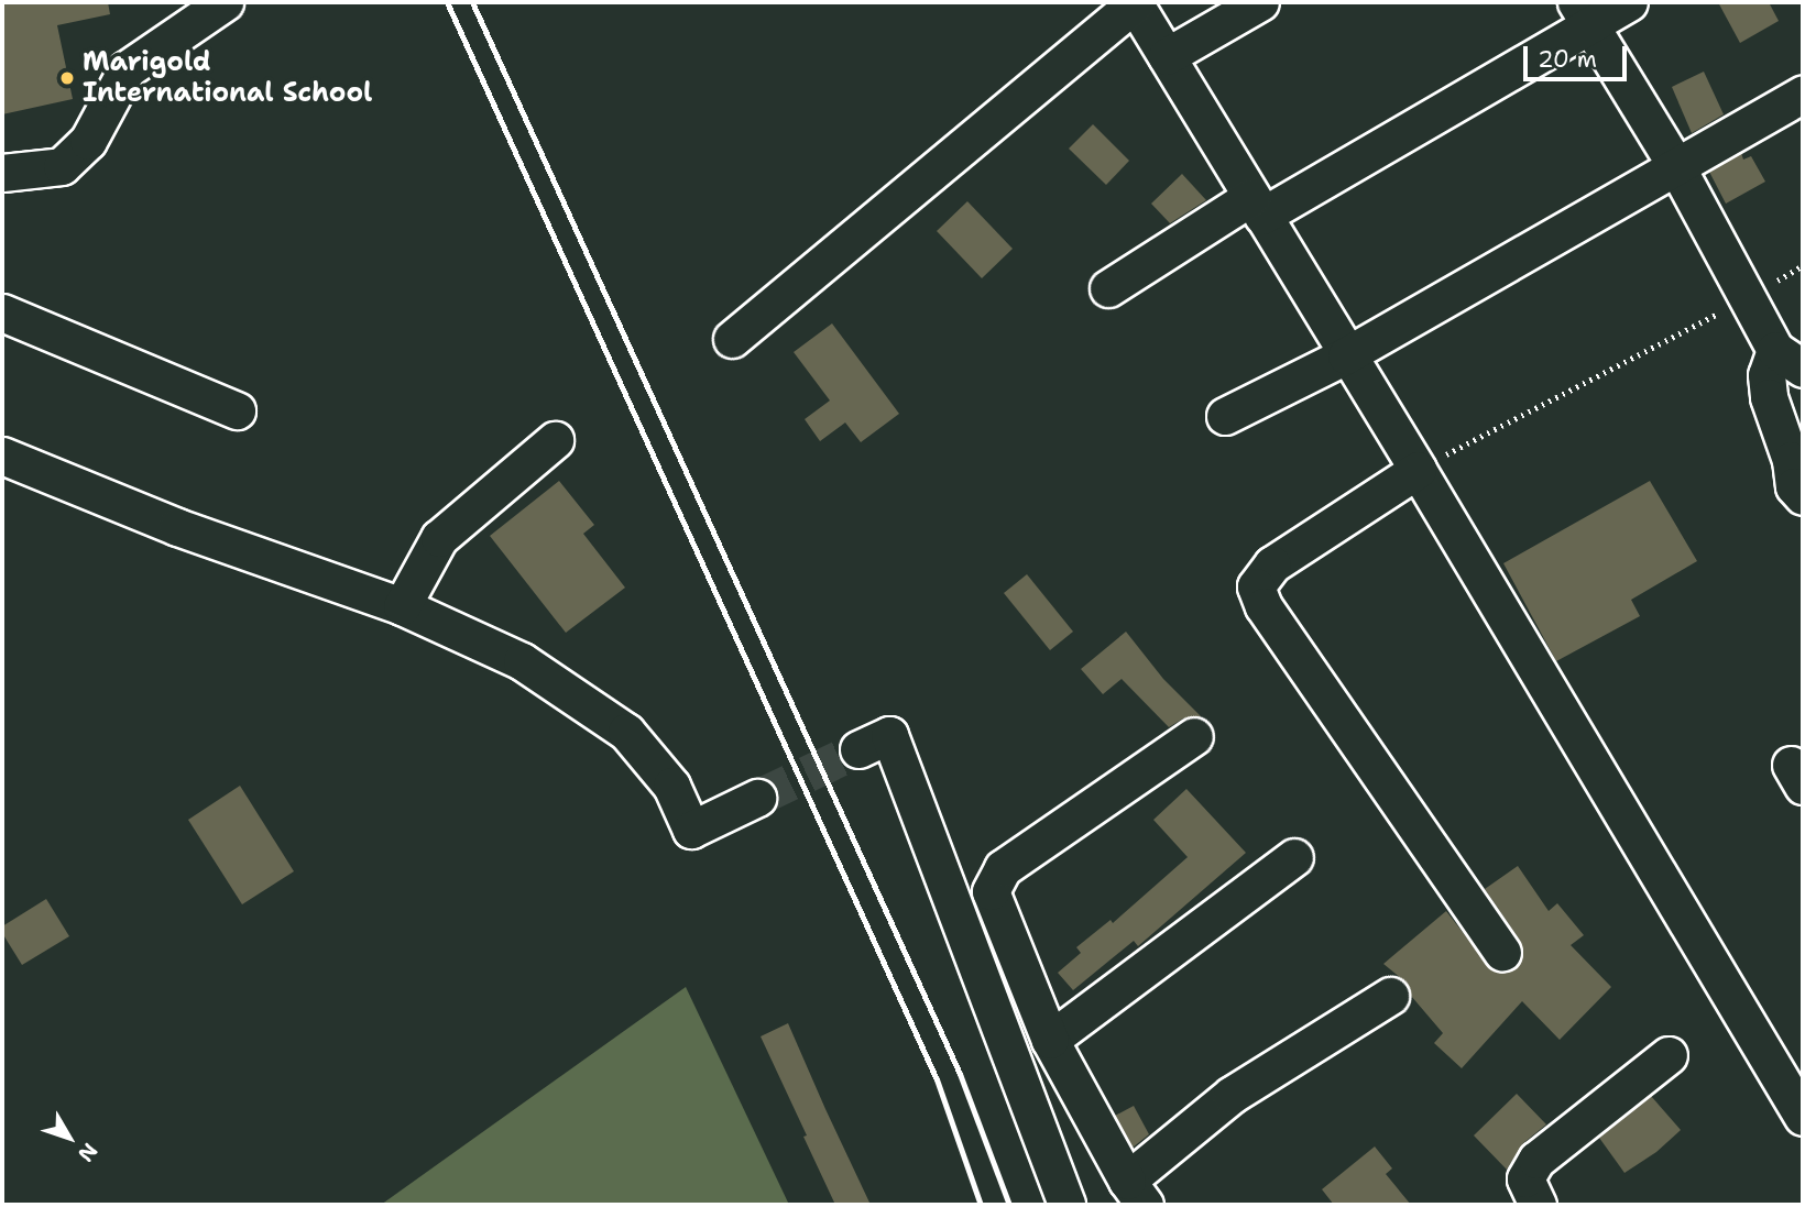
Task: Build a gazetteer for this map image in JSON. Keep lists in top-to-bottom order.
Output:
{
  "places": ["Marigold International School"],
  "scale_bar": "20 m",
  "north": "bottom right"
}
